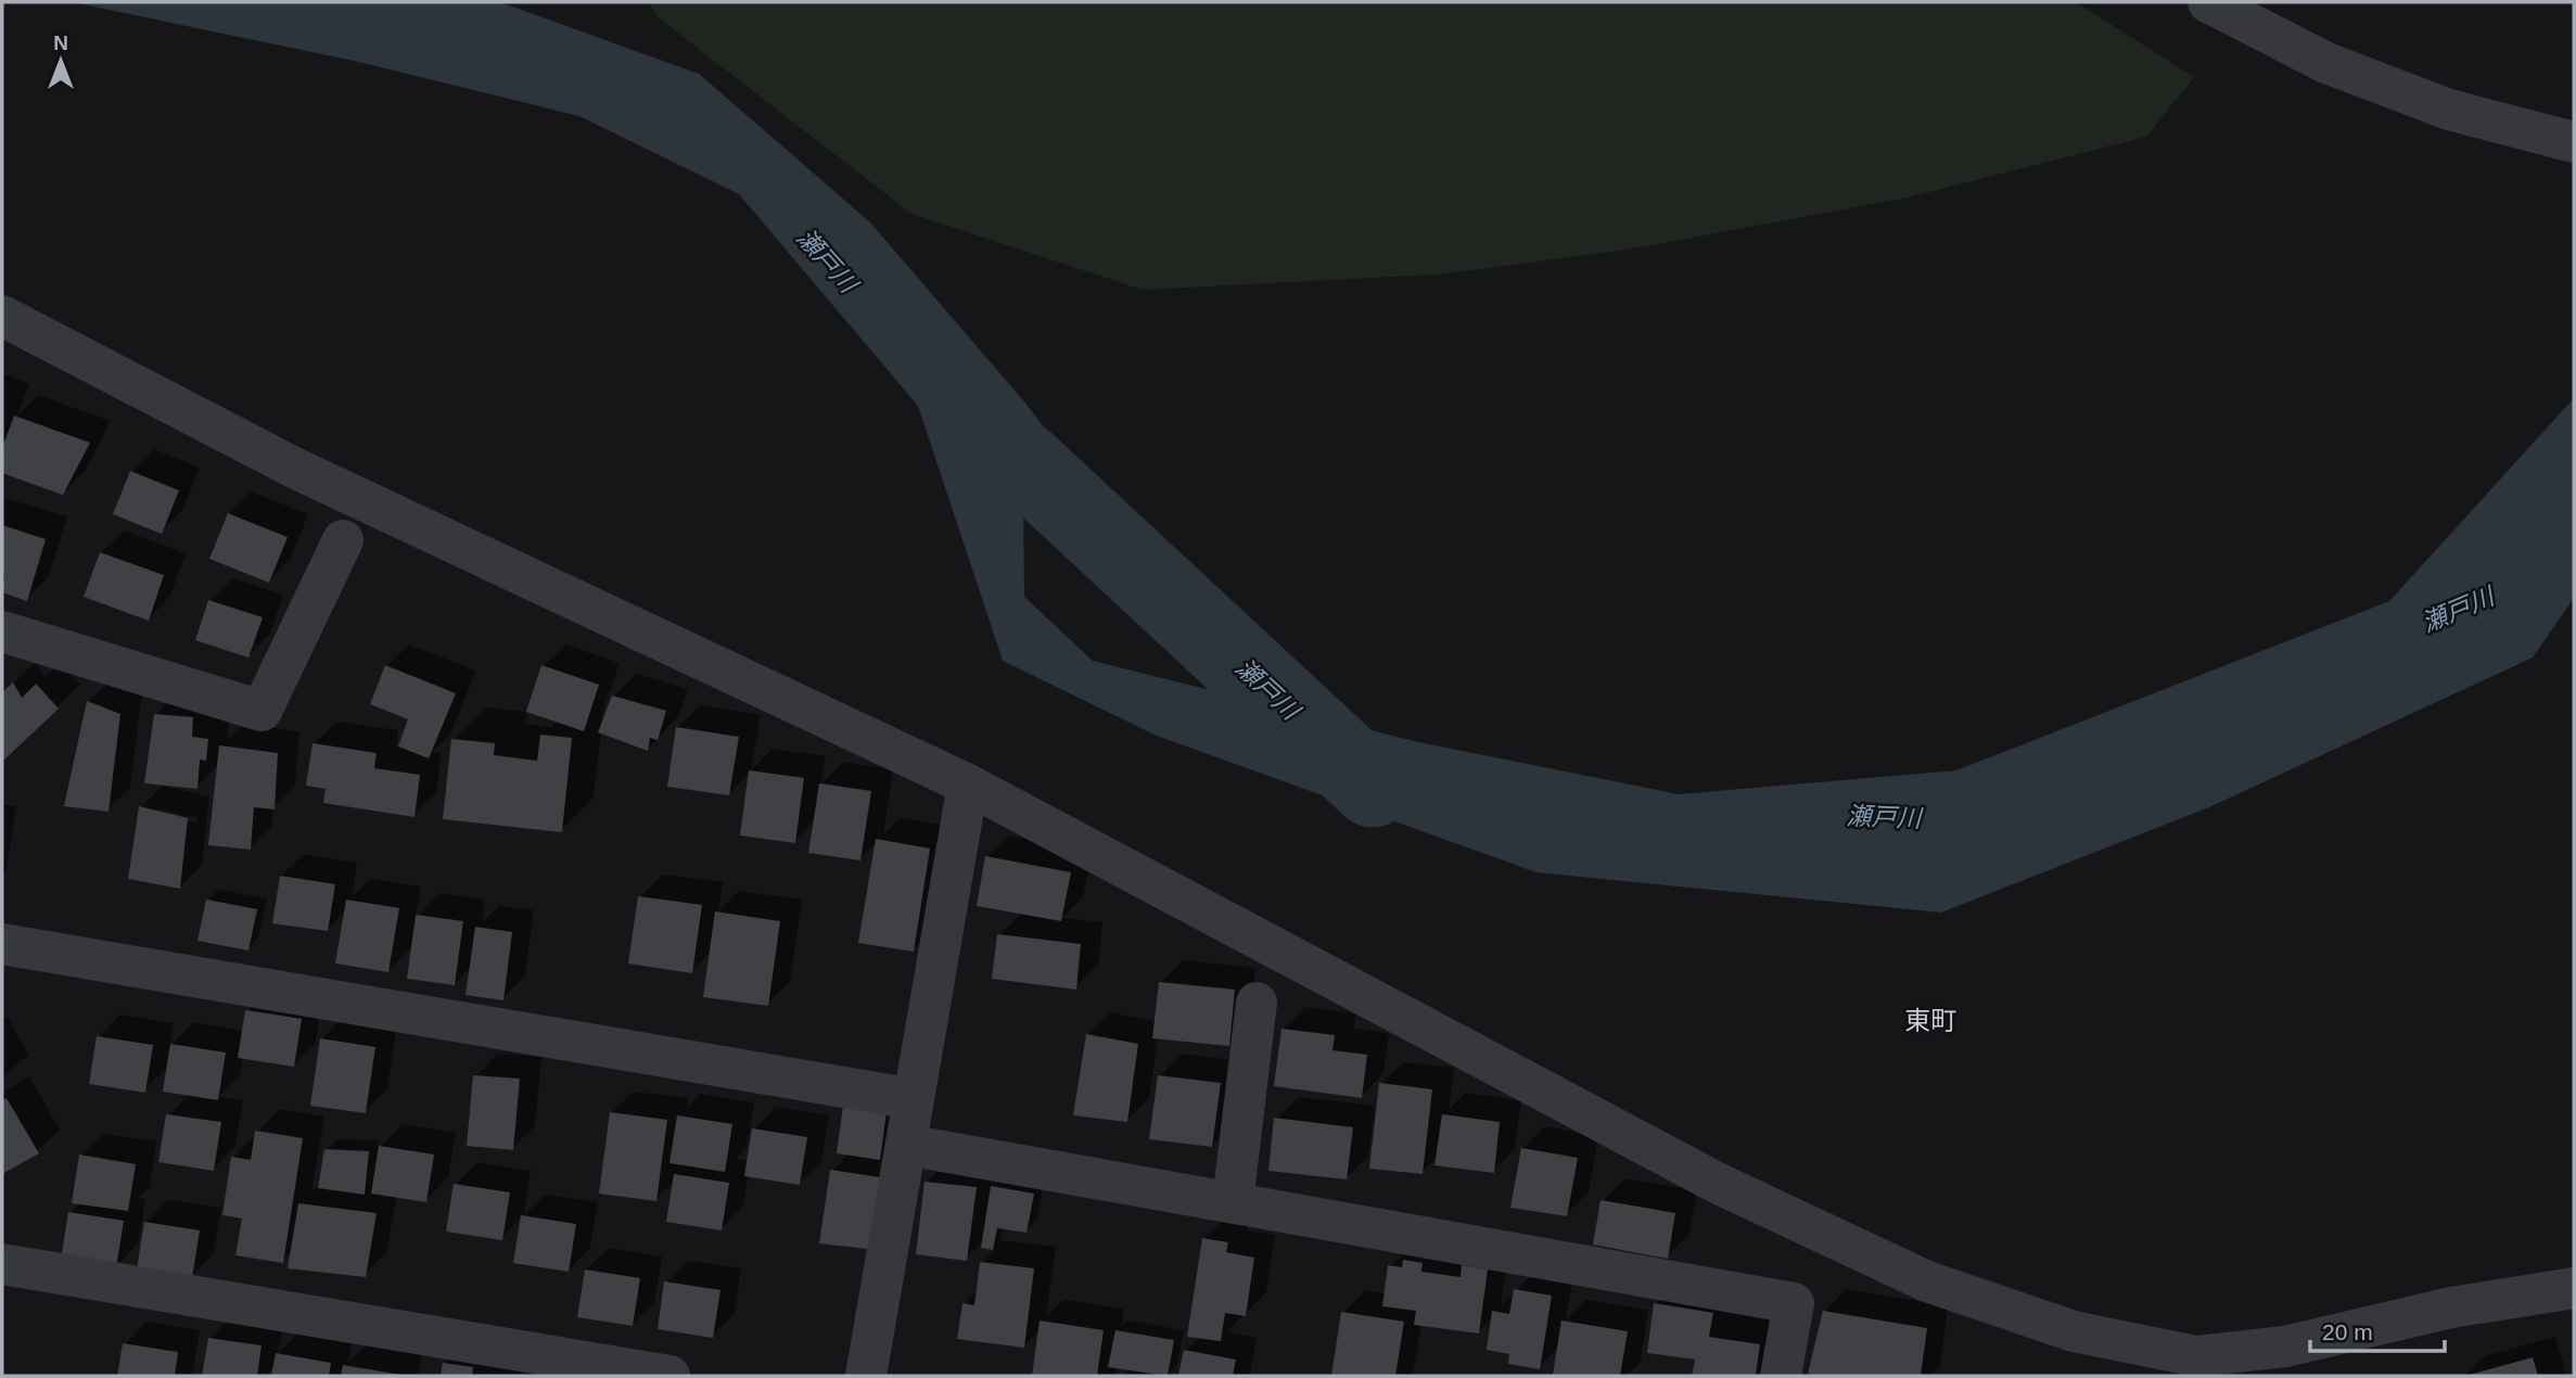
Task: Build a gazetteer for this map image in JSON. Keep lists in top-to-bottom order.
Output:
{
  "districts": ["東町"],
  "water": ["瀬戸川"],
  "scale_bar": "20 m",
  "north": "top"
}
